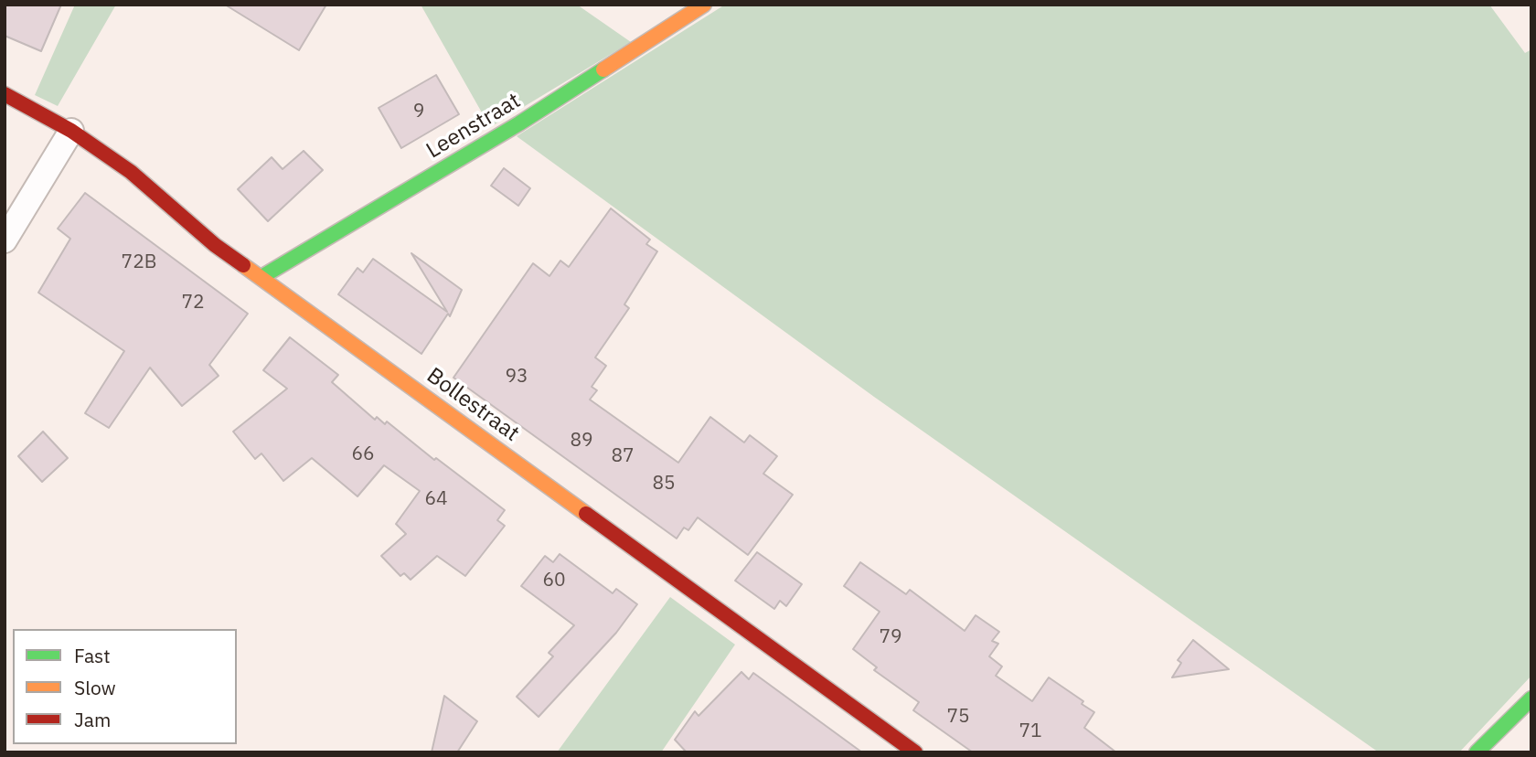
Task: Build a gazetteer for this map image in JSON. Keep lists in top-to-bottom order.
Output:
{
  "streets": {
    "street": ["Leenstraat", "Bollestraat"]
  },
  "crossings": [
    ["Leenstraat", "Bollestraat"]
  ],
  "house_numbers": [
    "9",
    "72B",
    "72",
    "93",
    "89",
    "66",
    "87",
    "85",
    "64",
    "60",
    "79",
    "75",
    "71"
  ],
  "legend": ["Fast", "Slow", "Jam"]
}
